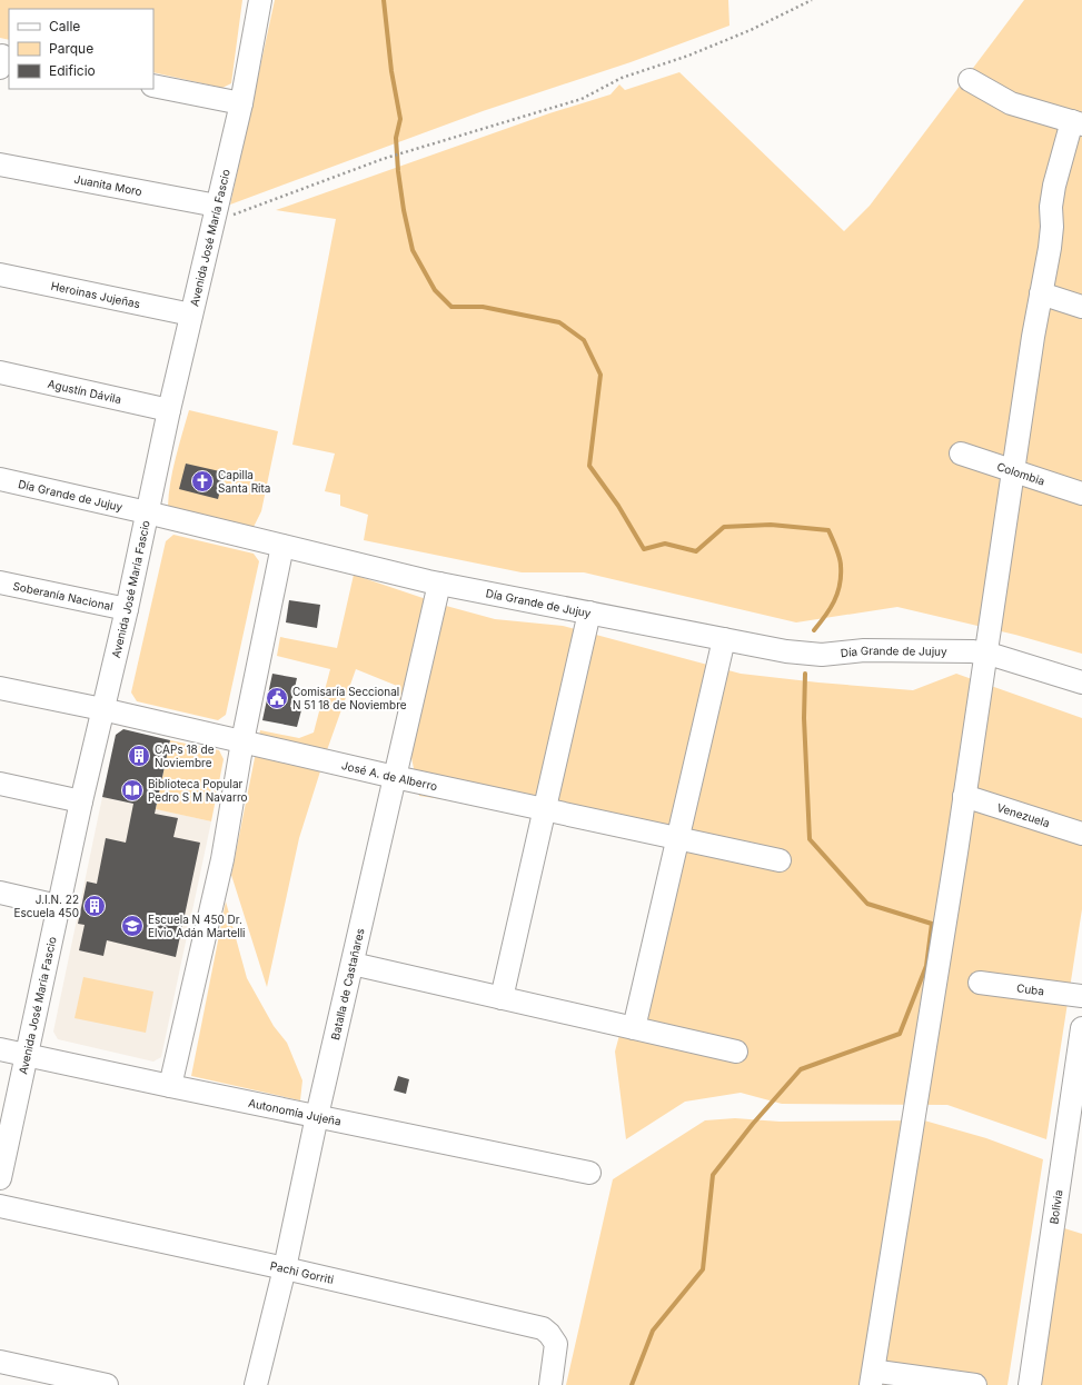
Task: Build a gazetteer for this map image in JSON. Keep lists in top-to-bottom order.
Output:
{
  "streets": {
    "street": [
      "Juanita Moro",
      "Avenida José María Fascio",
      "Heroinas Jujeñas",
      "Agustín Dávila",
      "Colombia",
      "Día Grande de Jujuy",
      "Soberanía Nacional",
      "José A. de Alberro",
      "Venezuela",
      "Batalla de Castañares",
      "Cuba",
      "Autonomía Jujeña",
      "Bolivia",
      "Pachi Gorriti"
    ]
  },
  "crossings": [
    ["Juanita Moro", "Avenida José María Fascio"],
    ["Avenida José María Fascio", "Heroinas Jujeñas"],
    ["Avenida José María Fascio", "Agustín Dávila"],
    ["Avenida José María Fascio", "Día Grande de Jujuy"],
    ["Avenida José María Fascio", "Soberanía Nacional"],
    ["Avenida José María Fascio", "José A. de Alberro"],
    ["Avenida José María Fascio", "Autonomía Jujeña"],
    ["Día Grande de Jujuy", "Batalla de Castañares"],
    ["José A. de Alberro", "Batalla de Castañares"],
    ["Batalla de Castañares", "Autonomía Jujeña"],
    ["Batalla de Castañares", "Pachi Gorriti"]
  ],
  "places": {
    "church": ["Capilla Santa Rita"],
    "public building": ["Comisaría Seccional N 51 18 de Noviembre"],
    "building": ["CAPs 18 de Noviembre", "J.I.N. 22 Escuela 450"],
    "library": ["Biblioteca Popular Pedro S M Navarro"],
    "school or university": ["Escuela N 450 Dr. Elvio Adán Martelli"]
  },
  "legend": ["Calle", "Parque", "Edificio"]
}
